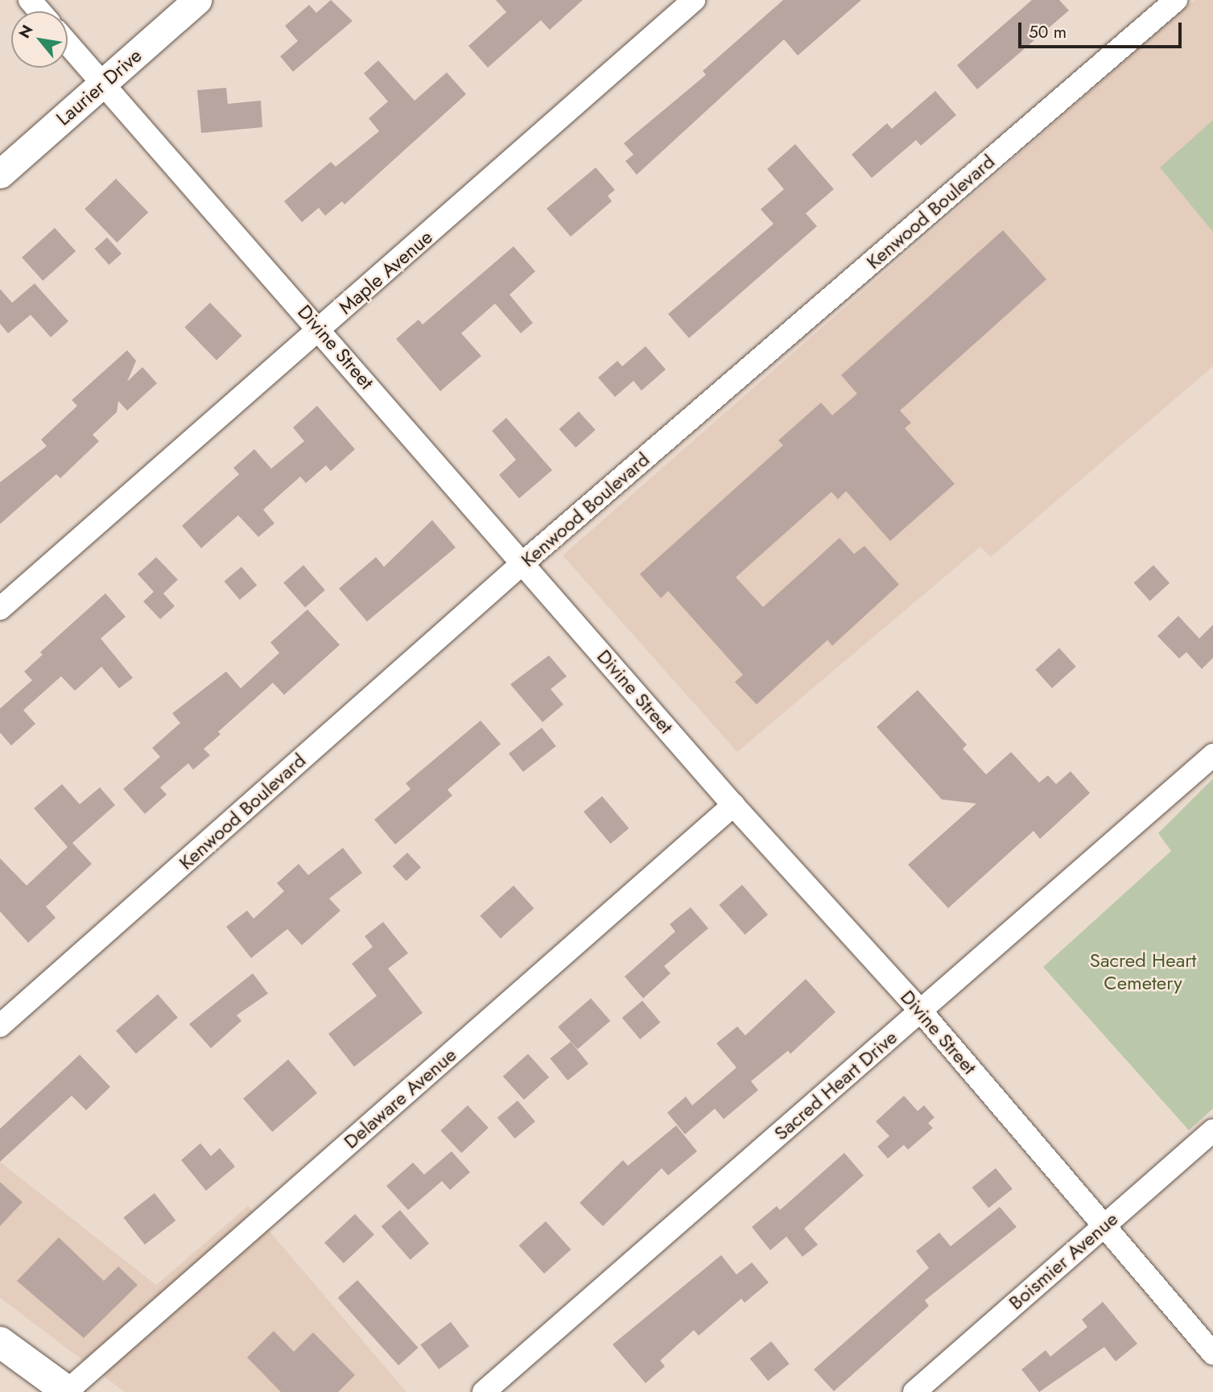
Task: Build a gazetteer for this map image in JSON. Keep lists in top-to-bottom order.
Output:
{
  "streets": {
    "street": [
      "Laurier Drive",
      "Kenwood Boulevard",
      "Maple Avenue",
      "Divine Street",
      "Sacred Heart Drive",
      "Delaware Avenue",
      "Boismier Avenue"
    ]
  },
  "crossings": [
    ["Laurier Drive", "Divine Street"],
    ["Kenwood Boulevard", "Divine Street"],
    ["Maple Avenue", "Divine Street"],
    ["Divine Street", "Sacred Heart Drive"],
    ["Divine Street", "Delaware Avenue"],
    ["Divine Street", "Boismier Avenue"]
  ],
  "parks": ["Sacred Heart Cemetery"],
  "scale_bar": "50 m",
  "north": "top left"
}
